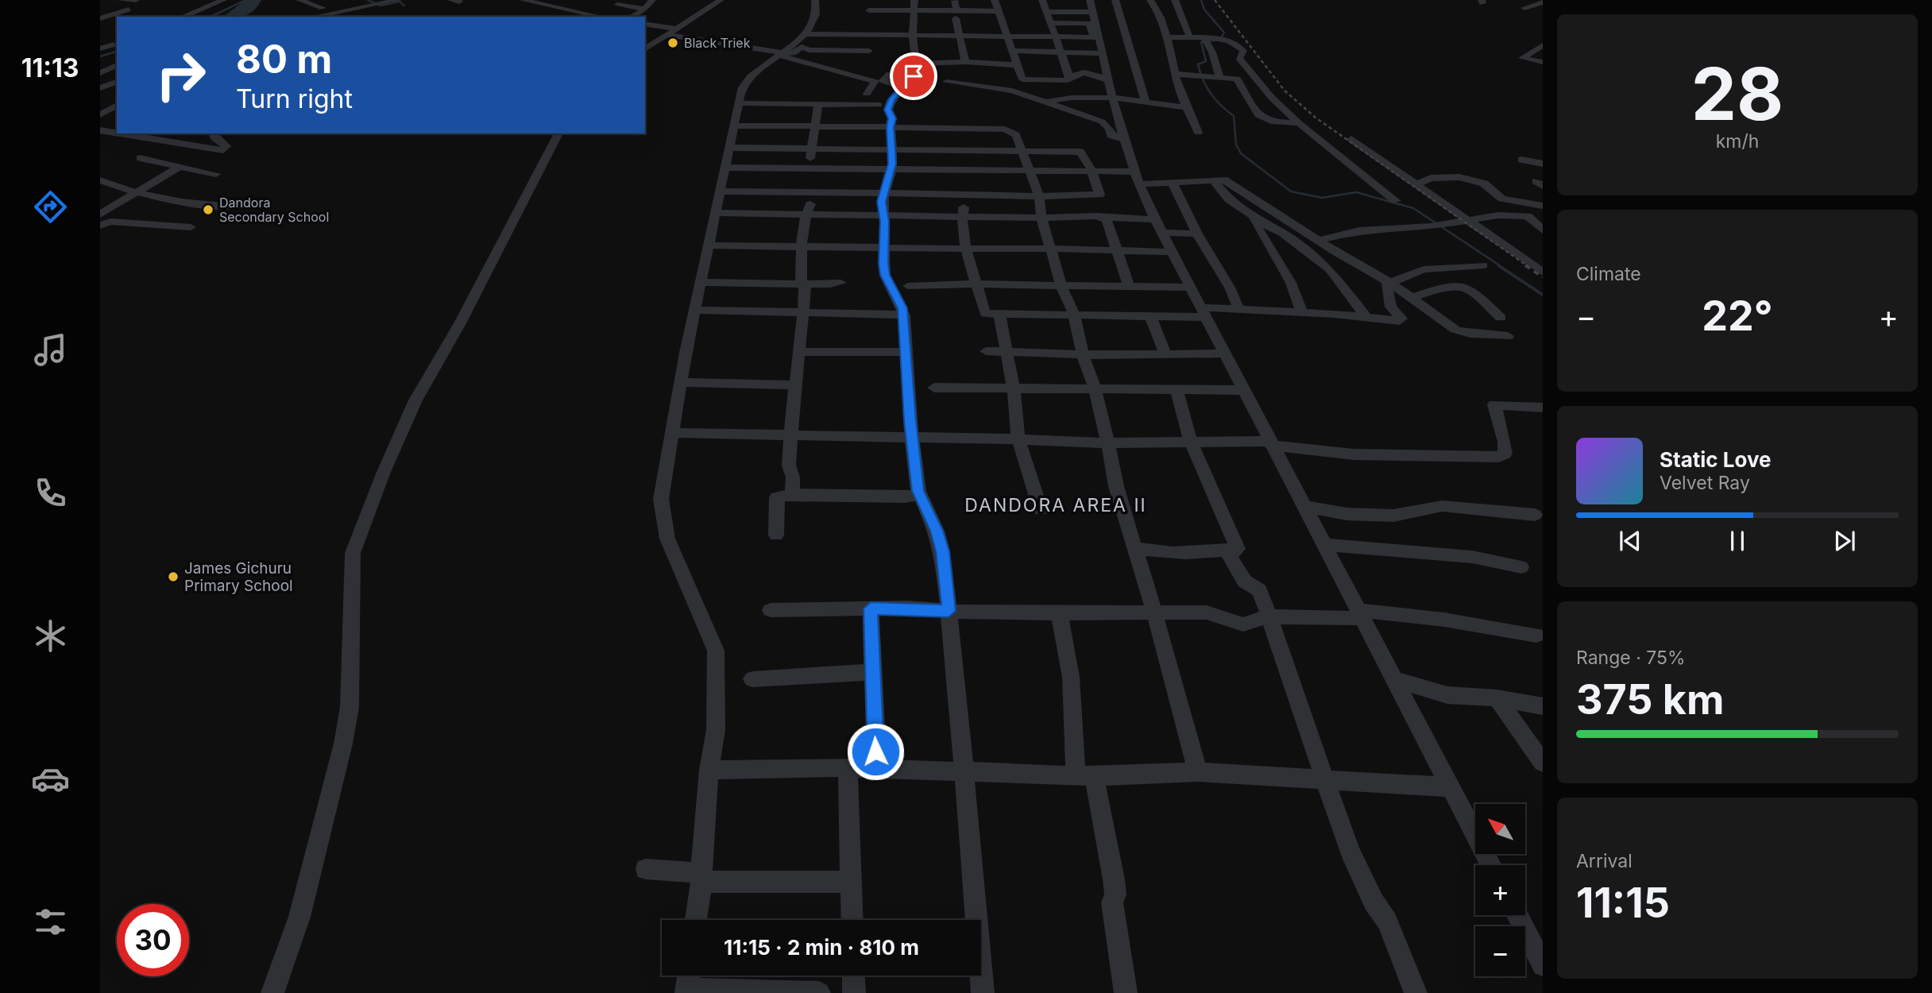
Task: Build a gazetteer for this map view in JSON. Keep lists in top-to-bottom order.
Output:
{
  "districts": ["DANDORA AREA II"],
  "places": ["Black Triek", "Dandora Secondary School", "James Gichuru Primary School"],
  "north": "top left",
  "page": {
    "tabs": "11:13",
    "tile": [
      ["28", "km/h"],
      "Climate",
      ["Range · 75%", "375 km"],
      ["Arrival", "11:15"]
    ],
    "turn": ["80 m", "Turn right"],
    "heat": ["−", "22°", "+"],
    "song": ["Static Love", "Velvet Ray"],
    "map_buttons": ["+", "−"],
    "limit": "30",
    "trip": "11:15 · 2 min · 810 m"
  }
}
